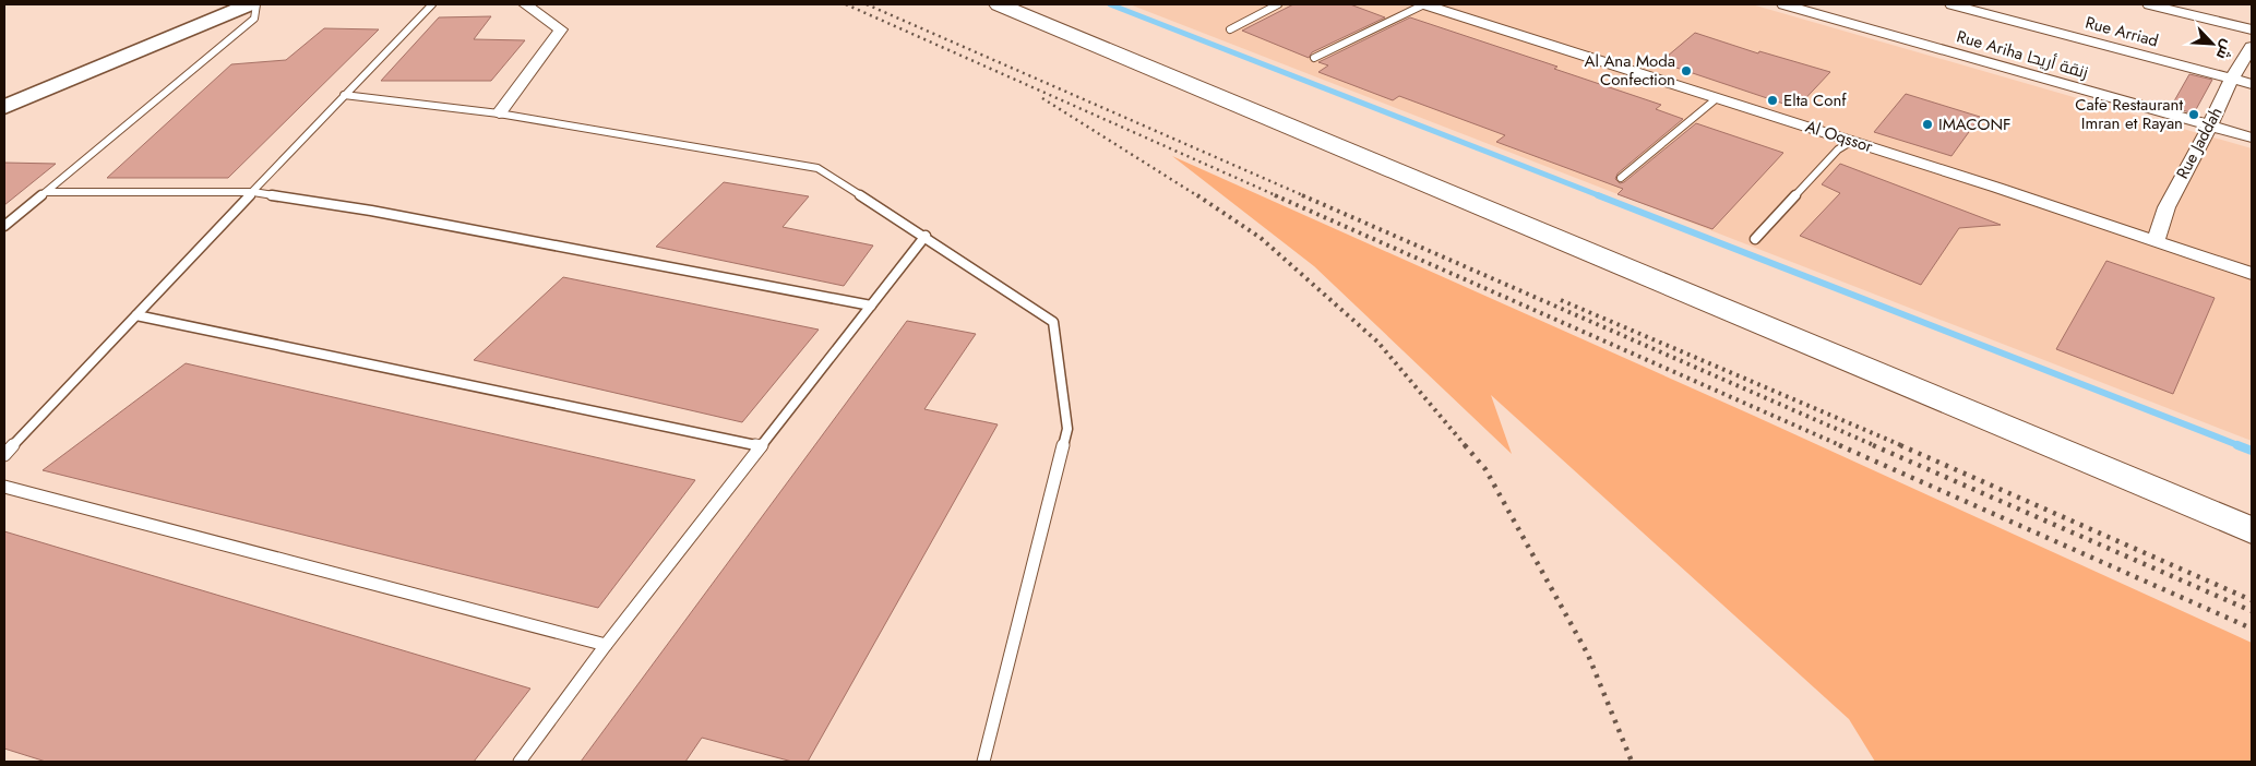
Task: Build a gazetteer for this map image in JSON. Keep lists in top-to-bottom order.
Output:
{
  "streets": {
    "street": [
      "Rue Arriad",
      "Rue Ariha زنقة أريحا",
      "Al Oqssor",
      "Rue Jaddah"
    ]
  },
  "crossings": [
    ["Rue Arriad", "Rue Jaddah"],
    ["Rue Ariha زنقة أريحا", "Rue Jaddah"],
    ["Al Oqssor", "Rue Jaddah"]
  ],
  "places": [
    "Al Ana Moda Confection",
    "Elta Conf",
    "Cafe Restaurant Imran et Rayan",
    "IMACONF"
  ],
  "north": "bottom right"
}
